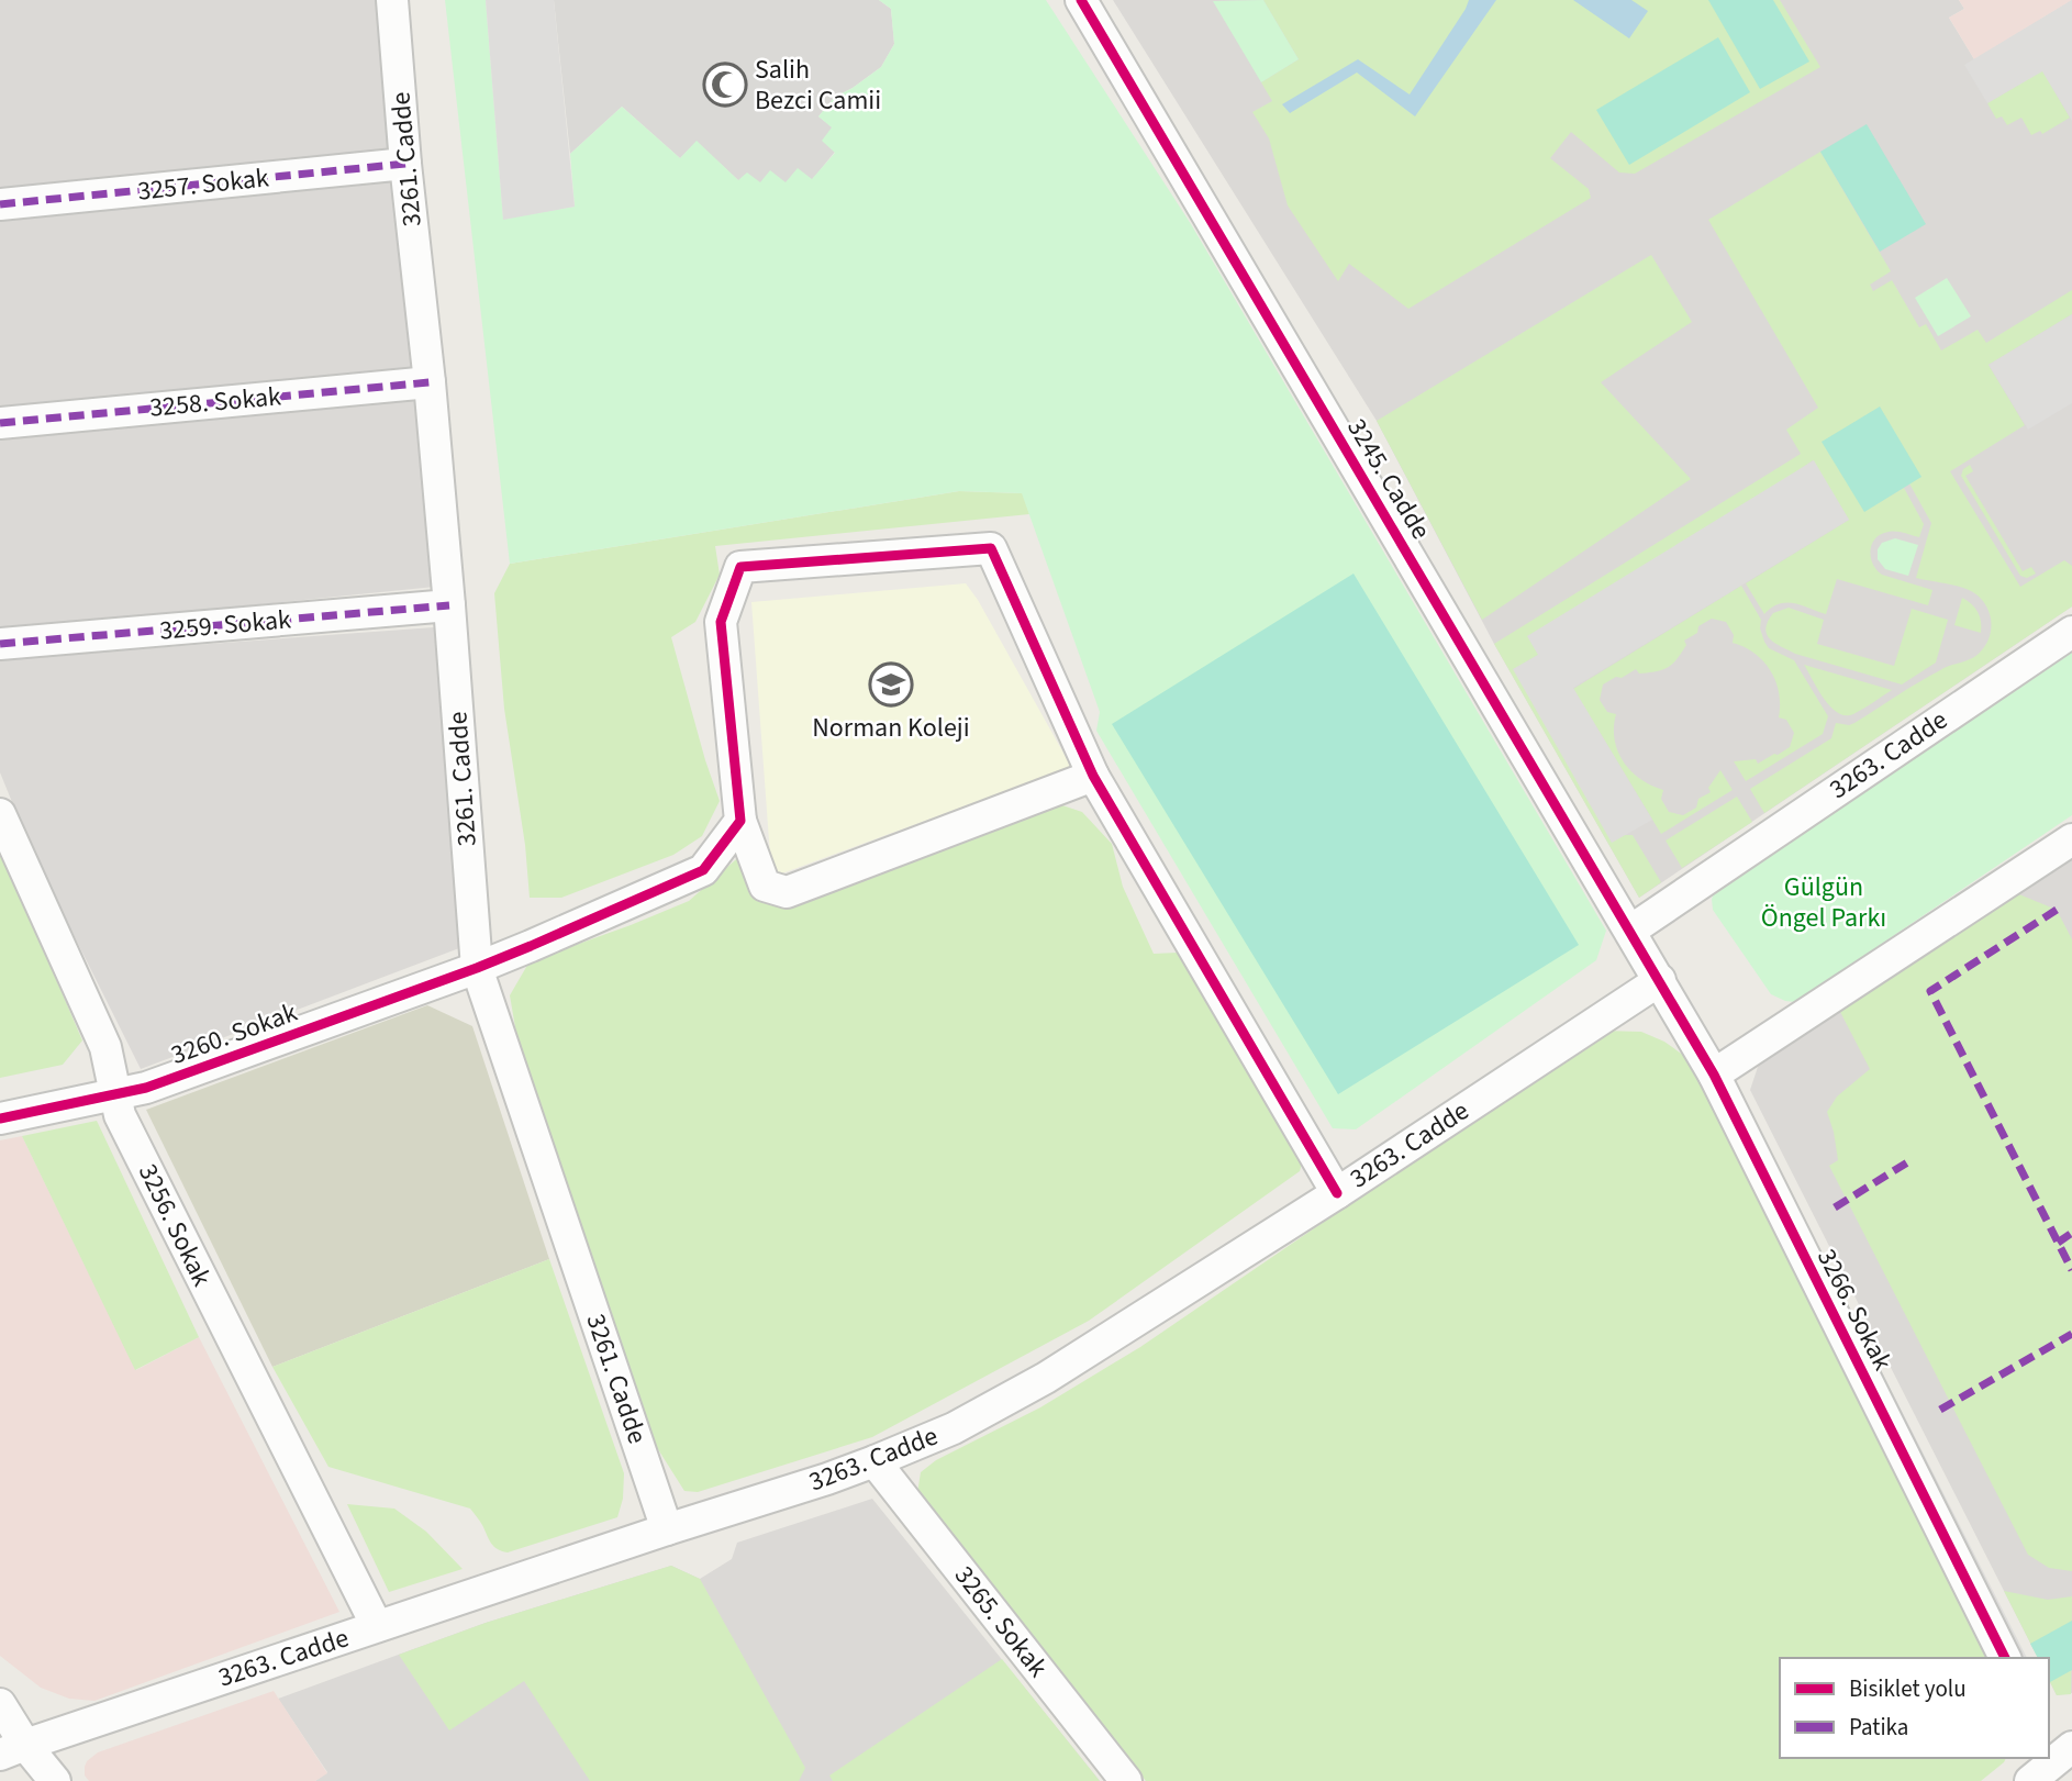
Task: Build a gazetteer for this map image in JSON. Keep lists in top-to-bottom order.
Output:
{
  "streets": {
    "street": [
      "3261. Cadde",
      "3257. Sokak",
      "3258. Sokak",
      "3245. Cadde",
      "3259. Sokak",
      "3263. Cadde",
      "3260. Sokak",
      "3256. Sokak",
      "3266. Sokak",
      "3265. Sokak"
    ]
  },
  "crossings": [
    ["3261. Cadde", "3257. Sokak"],
    ["3261. Cadde", "3258. Sokak"],
    ["3261. Cadde", "3259. Sokak"],
    ["3261. Cadde", "3263. Cadde"],
    ["3261. Cadde", "3260. Sokak"],
    ["3245. Cadde", "3263. Cadde"],
    ["3245. Cadde", "3266. Sokak"],
    ["3263. Cadde", "3256. Sokak"],
    ["3263. Cadde", "3266. Sokak"],
    ["3263. Cadde", "3265. Sokak"],
    ["3260. Sokak", "3256. Sokak"]
  ],
  "parks": ["Gülgün Öngel Parkı"],
  "places": {
    "mosque": ["Salih Bezci Camii"],
    "school or university": ["Norman Koleji"]
  },
  "legend": ["Bisiklet yolu", "Patika"]
}
